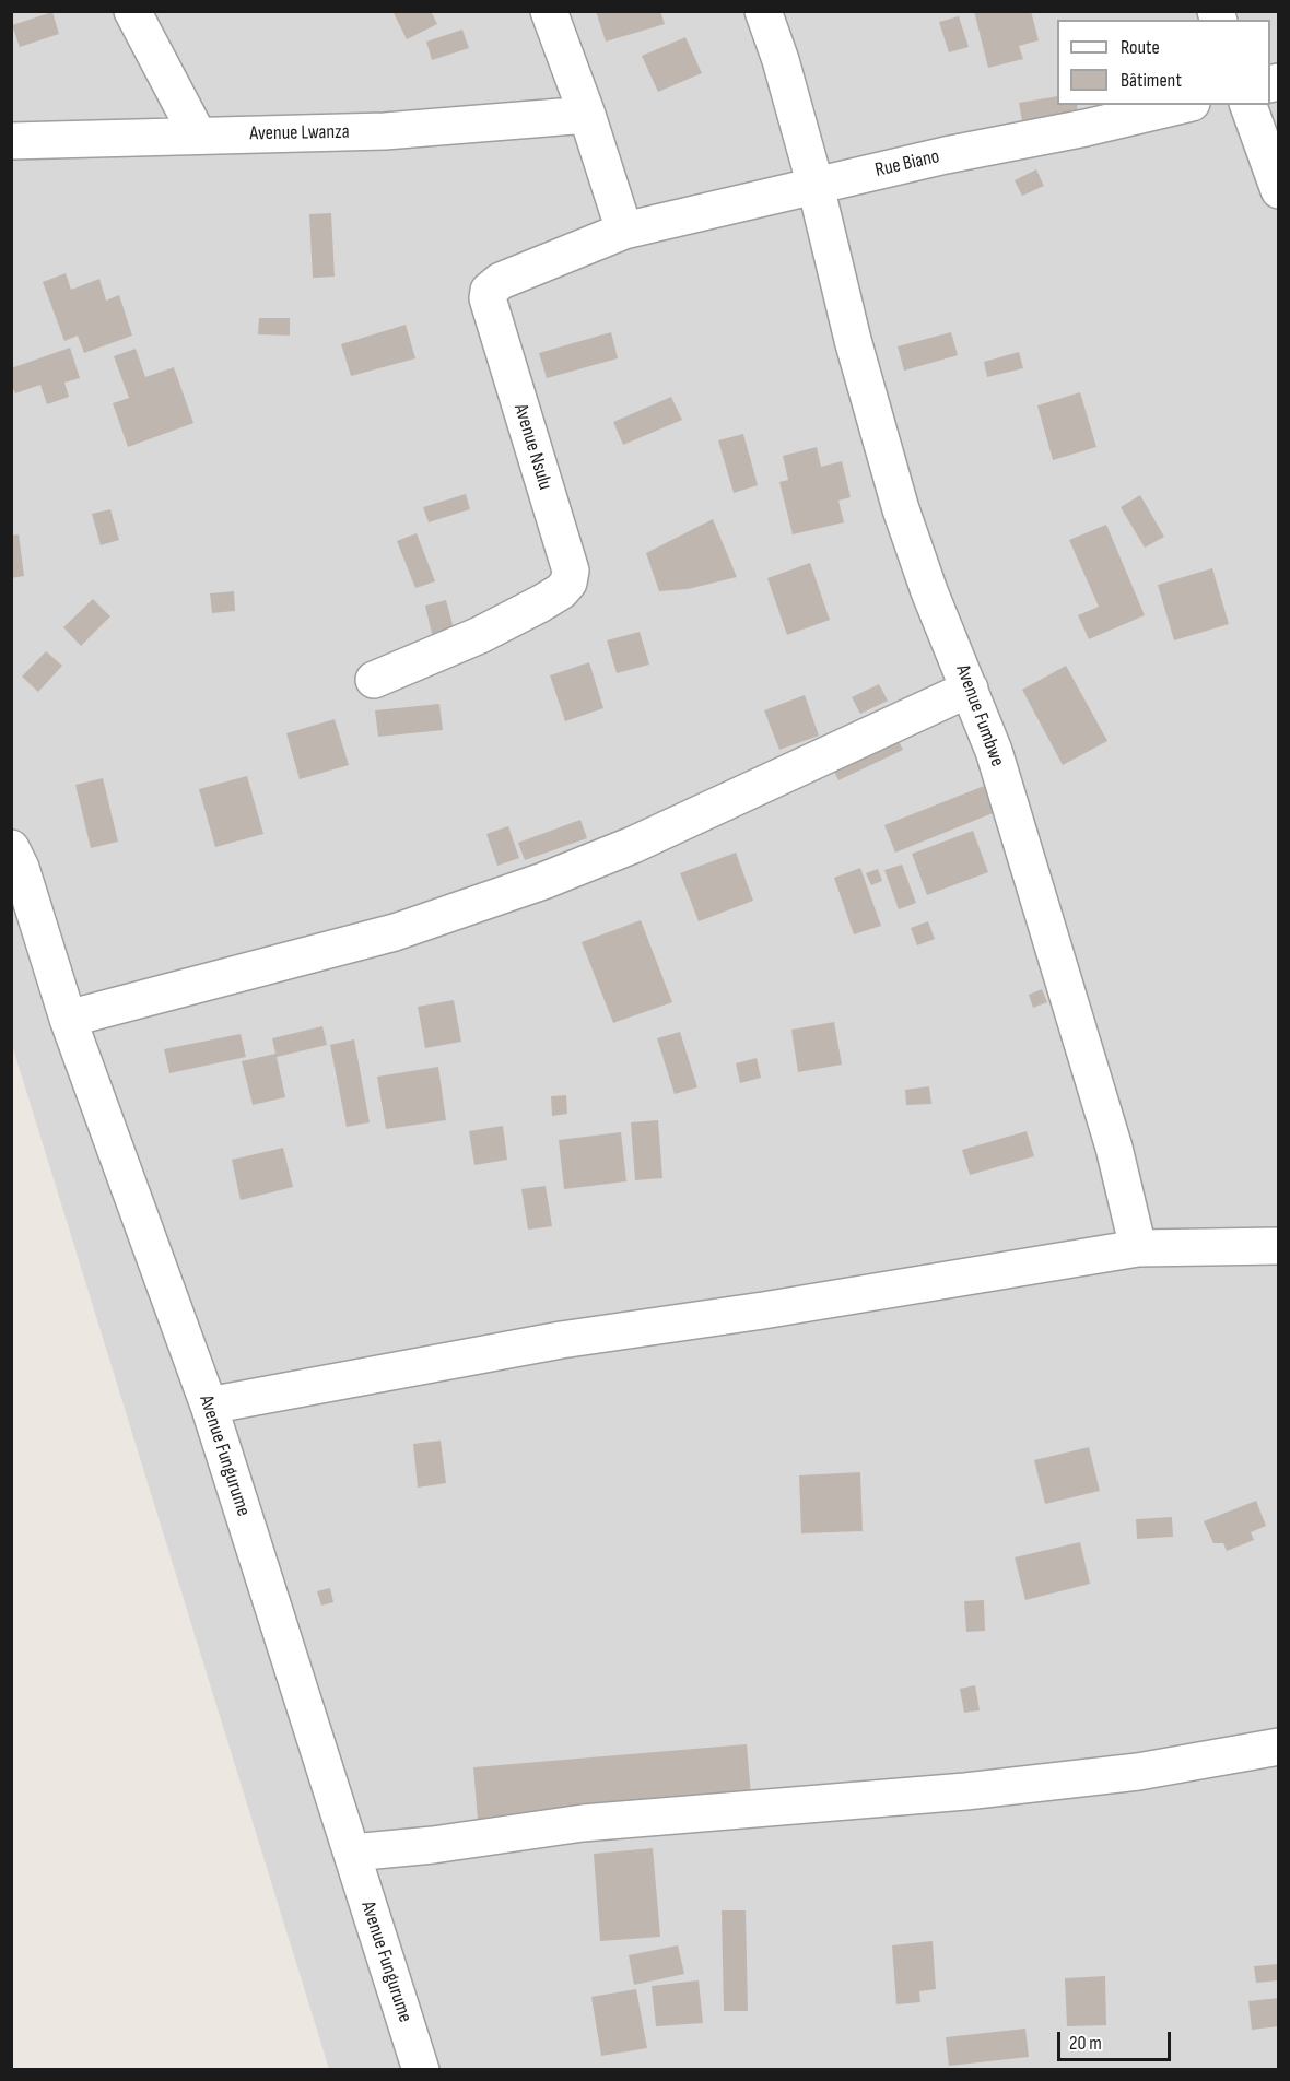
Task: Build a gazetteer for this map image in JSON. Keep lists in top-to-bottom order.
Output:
{
  "streets": {
    "street": [
      "Avenue Lwanza",
      "Rue Biano",
      "Avenue Nsulu",
      "Avenue Fumbwe",
      "Avenue Fungurume"
    ]
  },
  "crossings": [
    ["Rue Biano", "Avenue Nsulu"],
    ["Rue Biano", "Avenue Fumbwe"]
  ],
  "legend": ["Route", "Bâtiment"],
  "scale_bar": "20 m"
}
